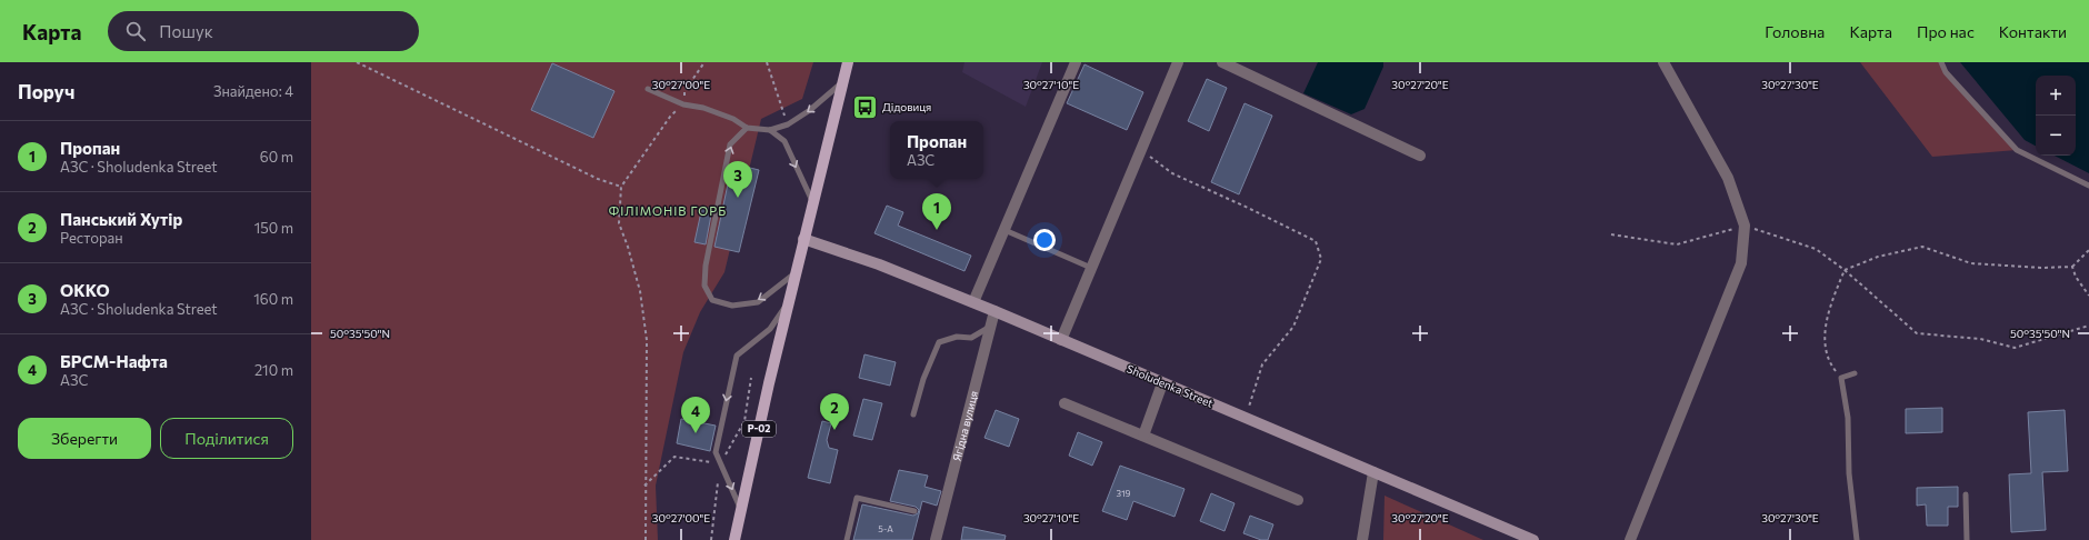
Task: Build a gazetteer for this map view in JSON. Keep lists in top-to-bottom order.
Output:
{
  "streets": {
    "main road": ["Sholudenka Street", "Р-02"],
    "street": ["Ягідна вулиця"]
  },
  "crossings": [
    ["Sholudenka Street", "Ягідна вулиця"],
    ["Sholudenka Street", "Р-02"]
  ],
  "districts": ["ФІЛІМОНІВ ГОРБ"],
  "places": {
    "bus stop": ["Дідовиця"]
  },
  "house_numbers": ["319", "5-А"],
  "page": {
    "header": "Карта",
    "search": "Пошук",
    "nav": [
      "Головна",
      "Карта",
      "Про нас",
      "Контакти"
    ],
    "heading": ["Поруч", "Знайдено: 4"],
    "map_buttons": ["+", "−"],
    "list": [
      {
        "mark": "1",
        "name": "Пропан",
        "note": "АЗС · Sholudenka Street",
        "value": "60 m"
      },
      {
        "mark": "2",
        "name": "Панський Хутір",
        "note": "Ресторан",
        "value": "150 m"
      },
      {
        "mark": "3",
        "name": "OKKO",
        "note": "АЗС · Sholudenka Street",
        "value": "160 m"
      },
      {
        "mark": "4",
        "name": "БРСМ-Нафта",
        "note": "АЗС",
        "value": "210 m"
      }
    ],
    "popup": ["Пропан", "АЗС"],
    "pins": [
      "3",
      "1",
      "2",
      "4"
    ],
    "buttons": ["Зберегти", "Поділитися"]
  },
  "coordinates": [
    "30°27'00\"E",
    "30°27'10\"E",
    "30°27'20\"E",
    "30°27'30\"E",
    "50°35'50\"N"
  ]
}
